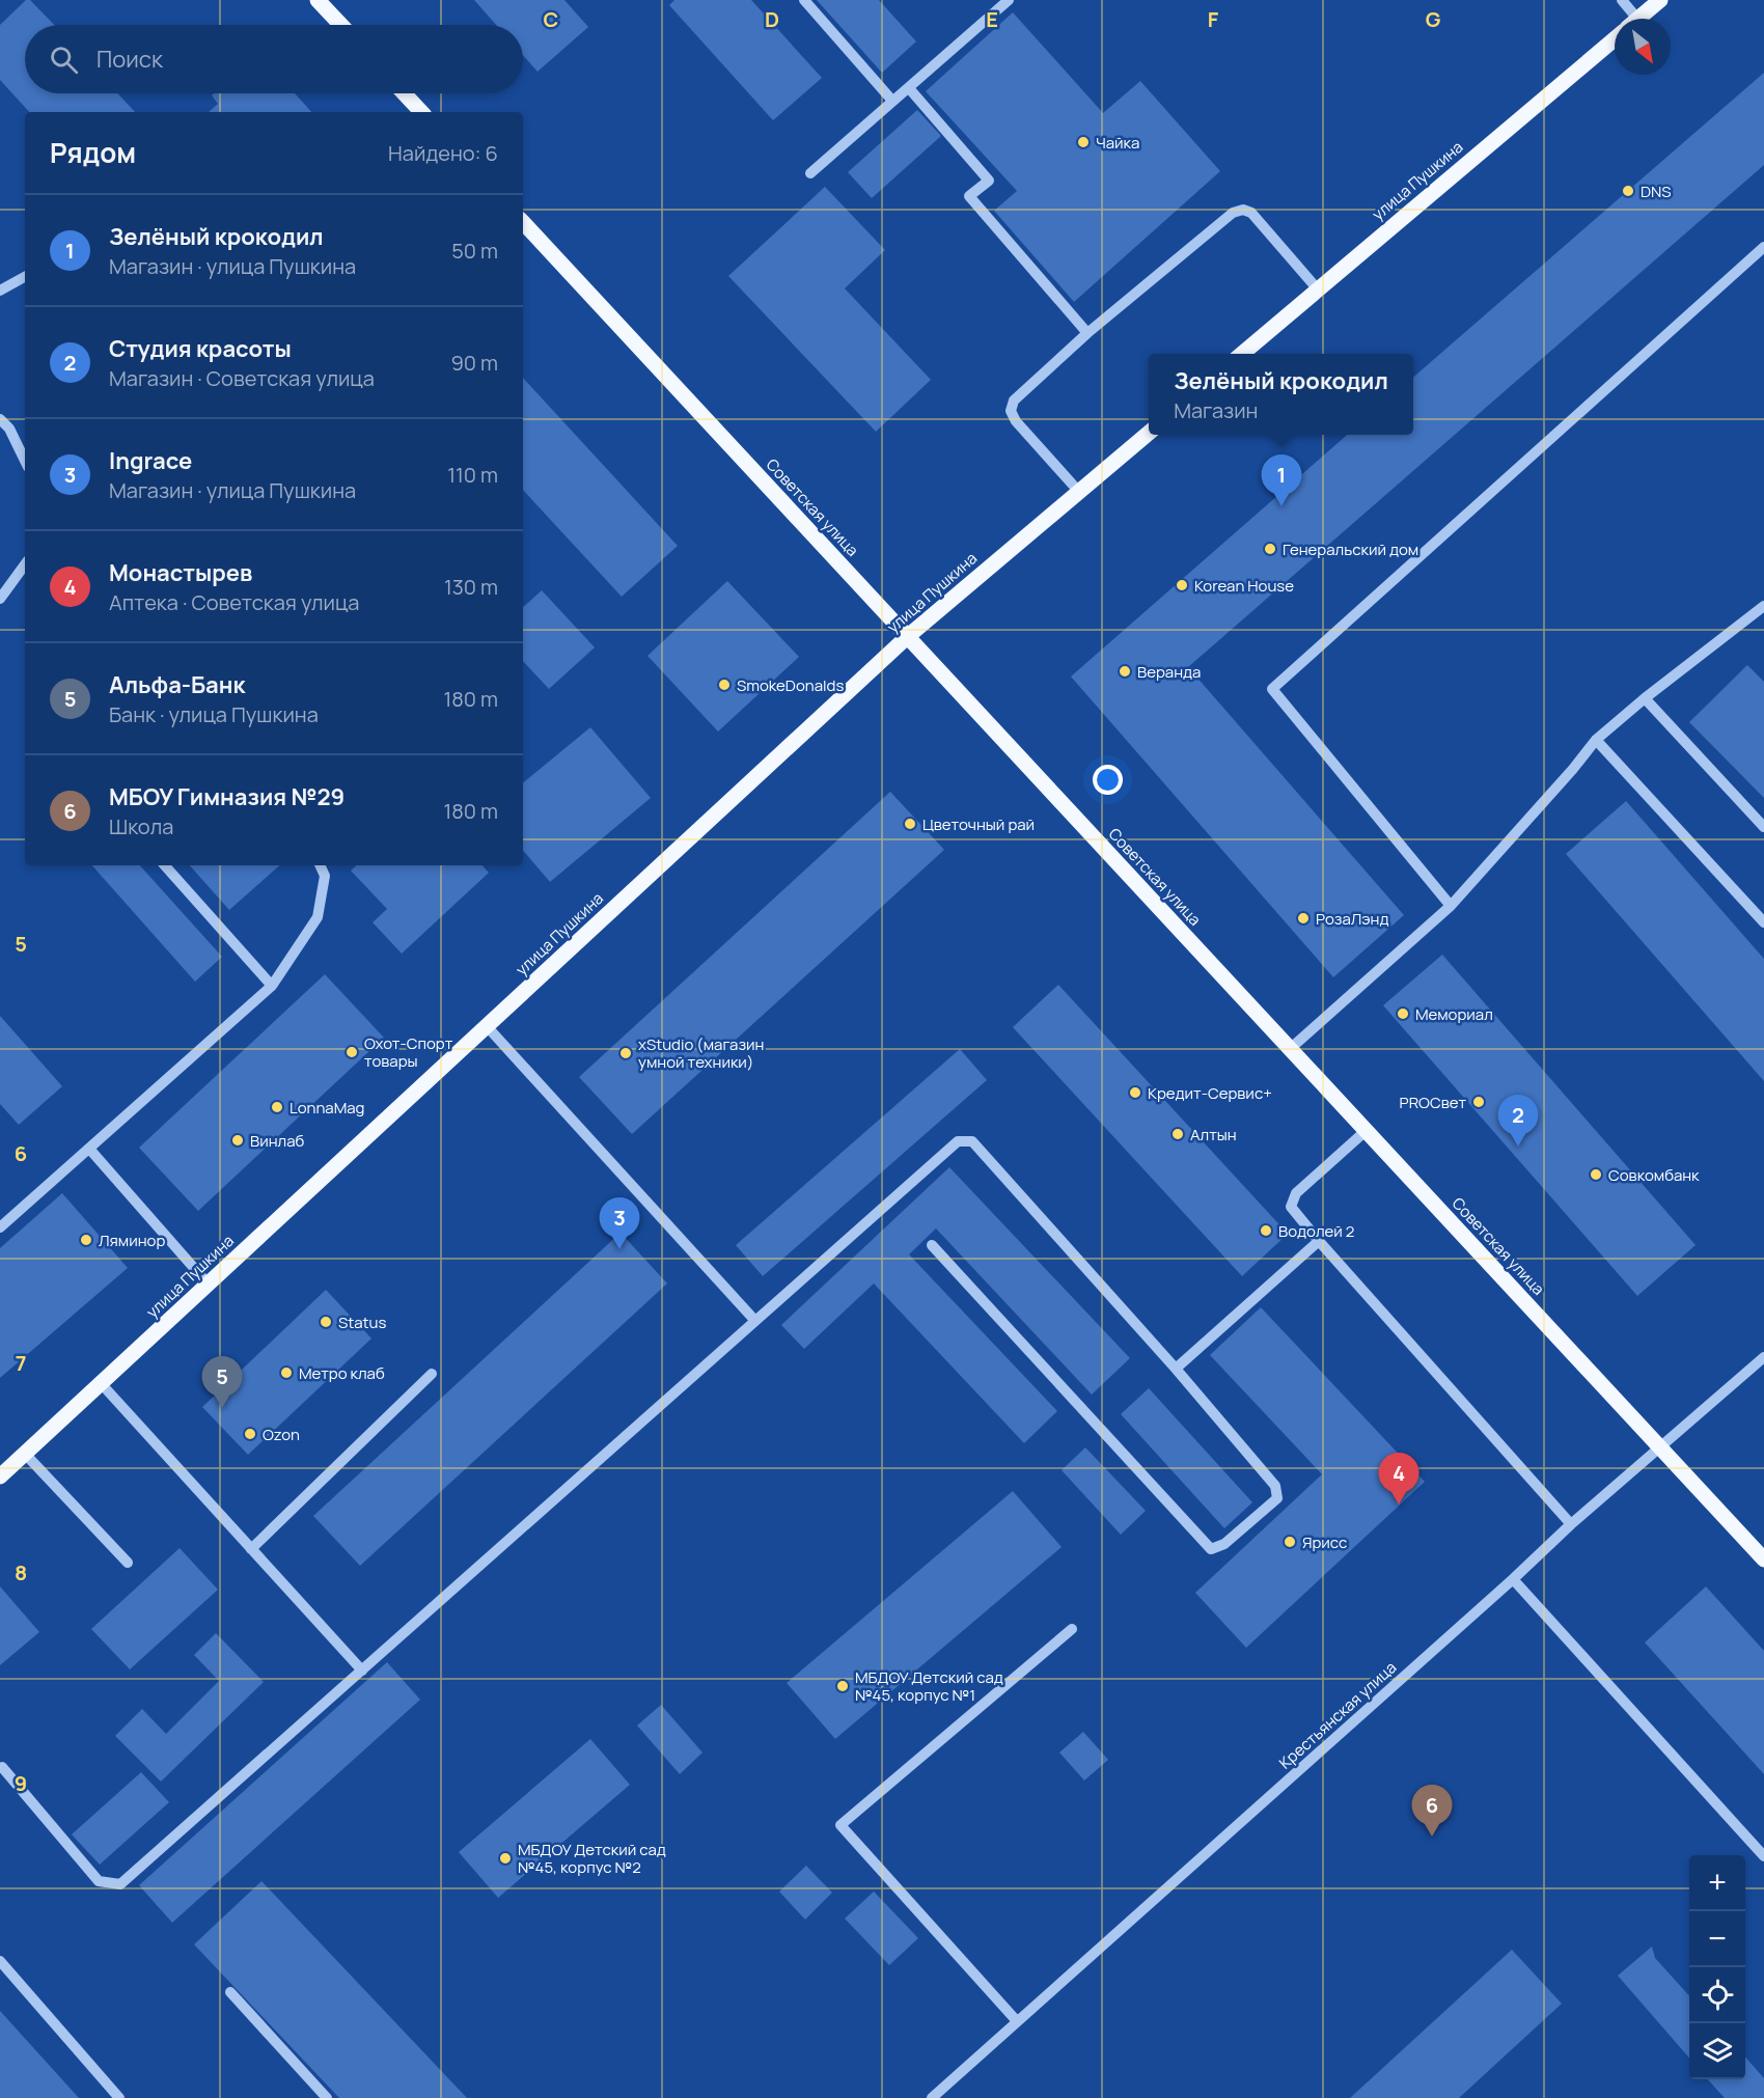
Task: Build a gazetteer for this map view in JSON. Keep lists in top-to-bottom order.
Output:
{
  "streets": {
    "main road": ["улица Пушкина", "Советская улица"],
    "lane": ["Крестьянская улица"]
  },
  "crossings": [
    ["улица Пушкина", "Советская улица"],
    ["Советская улица", "Крестьянская улица"]
  ],
  "places": [
    "Чайка",
    "DNS",
    "Генеральский дом",
    "Korean House",
    "Веранда",
    "SmokeDonalds",
    "Цветочный рай",
    "РозаЛэнд",
    "Мемориал",
    "Охот-Спорт товары",
    "xStudio (магазин умной техники)",
    "Кредит-Сервис+",
    "PROСвет",
    "LonnaMag",
    "Алтын",
    "Винлаб",
    "Совкомбанк",
    "Водолей 2",
    "Ляминор",
    "Status",
    "Метро клаб",
    "Ozon",
    "Ярисс",
    "МБДОУ Детский сад №45, корпус №1",
    "МБДОУ Детский сад №45, корпус №2"
  ],
  "north": "bottom right",
  "page": {
    "search": "Поиск",
    "heading": ["Рядом", "Найдено: 6"],
    "list": [
      {
        "mark": "1",
        "name": "Зелёный крокодил",
        "note": "Магазин · улица Пушкина",
        "value": "50 m"
      },
      {
        "mark": "2",
        "name": "Студия красоты",
        "note": "Магазин · Советская улица",
        "value": "90 m"
      },
      {
        "mark": "3",
        "name": "Ingrace",
        "note": "Магазин · улица Пушкина",
        "value": "110 m"
      },
      {
        "mark": "4",
        "name": "Монастырев",
        "note": "Аптека · Советская улица",
        "value": "130 m"
      },
      {
        "mark": "5",
        "name": "Альфа-Банк",
        "note": "Банк · улица Пушкина",
        "value": "180 m"
      },
      {
        "mark": "6",
        "name": "МБОУ Гимназия №29",
        "note": "Школа",
        "value": "180 m"
      }
    ],
    "popup": ["Зелёный крокодил", "Магазин"],
    "pins": [
      "1",
      "2",
      "3",
      "5",
      "4",
      "6"
    ],
    "map_buttons": ["+", "−"]
  },
  "grid": {
    "columns": [
      "C",
      "D",
      "E",
      "F",
      "G"
    ],
    "rows": [
      "5",
      "6",
      "7",
      "8",
      "9"
    ]
  }
}
